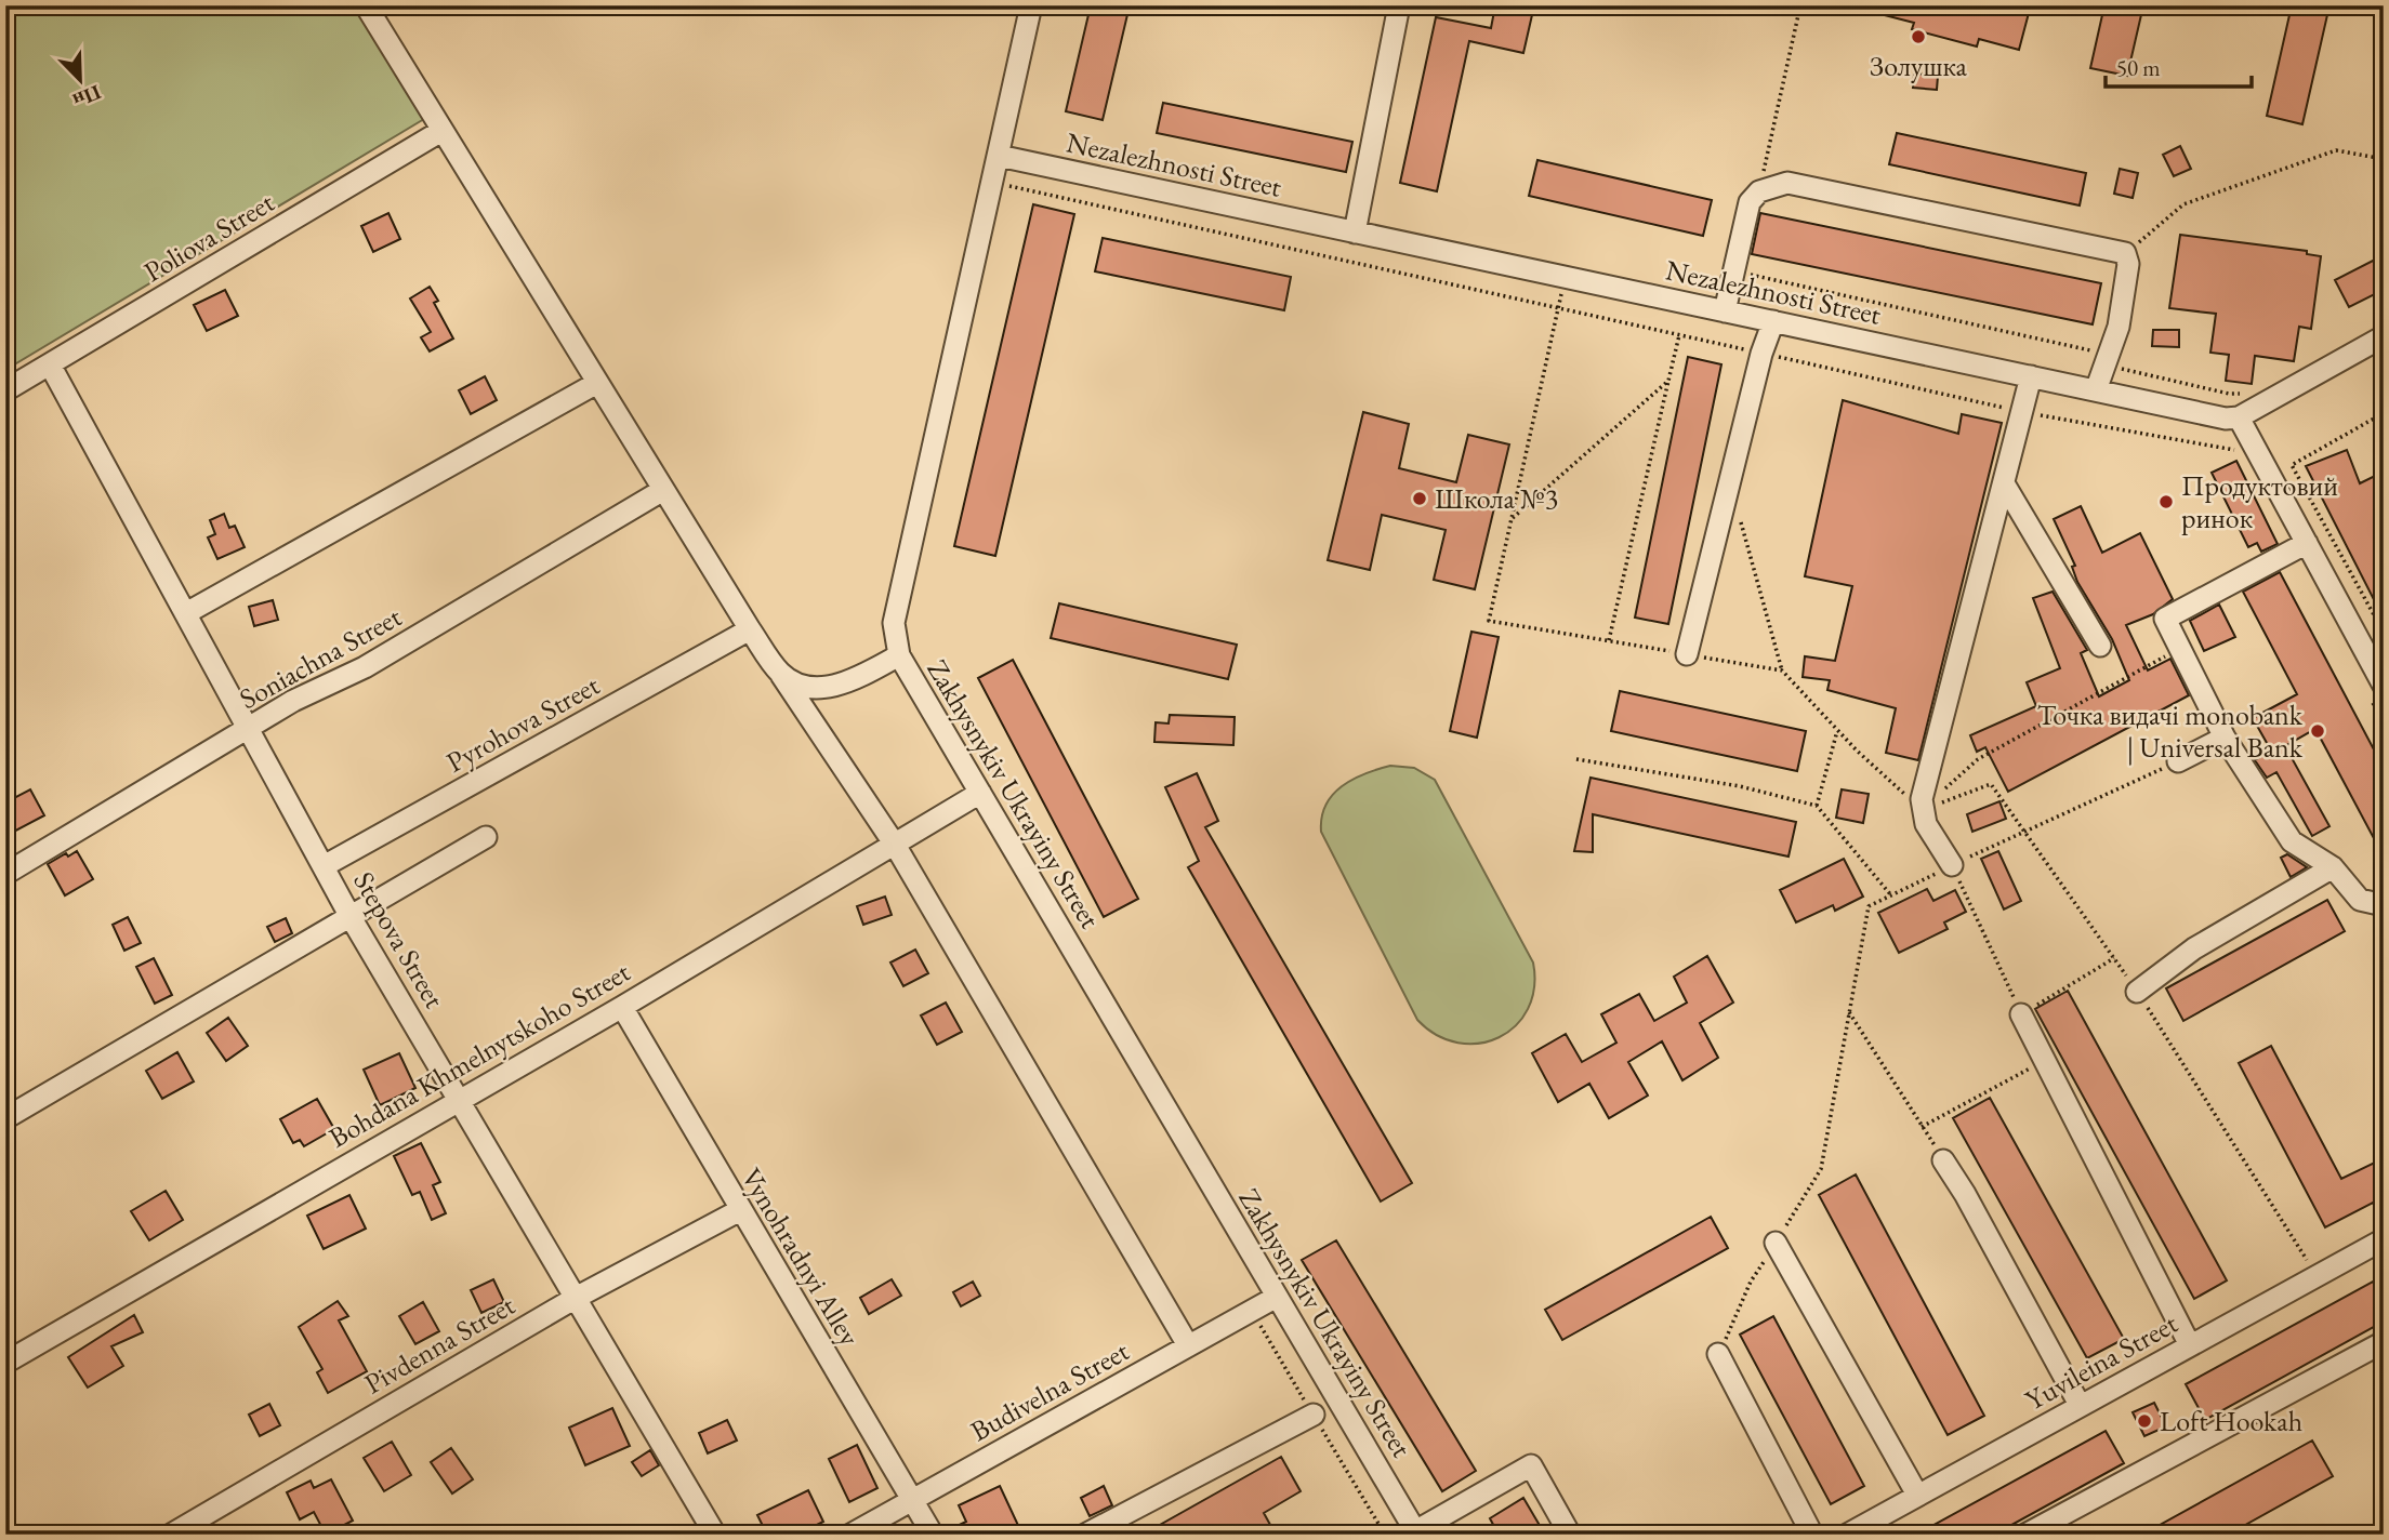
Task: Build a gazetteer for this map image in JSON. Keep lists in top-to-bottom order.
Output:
{
  "streets": {
    "street": [
      "Nezalezhnosti Street",
      "Poliova Street",
      "Soniachna Street",
      "Pyrohova Street",
      "Zakhysnykiv Ukrayiny Street",
      "Stepova Street",
      "Bohdana Khmelnytskoho Street",
      "Vynohradnyi Alley",
      "Pivdenna Street",
      "Yuvileina Street",
      "Budivelna Street"
    ]
  },
  "crossings": [
    ["Nezalezhnosti Street", "Zakhysnykiv Ukrayiny Street"],
    ["Poliova Street", "Stepova Street"],
    ["Soniachna Street", "Stepova Street"],
    ["Pyrohova Street", "Stepova Street"],
    ["Zakhysnykiv Ukrayiny Street", "Bohdana Khmelnytskoho Street"],
    ["Zakhysnykiv Ukrayiny Street", "Budivelna Street"],
    ["Stepova Street", "Bohdana Khmelnytskoho Street"],
    ["Stepova Street", "Pivdenna Street"],
    ["Bohdana Khmelnytskoho Street", "Vynohradnyi Alley"],
    ["Vynohradnyi Alley", "Pivdenna Street"],
    ["Vynohradnyi Alley", "Budivelna Street"]
  ],
  "places": [
    "Золушка",
    "Школа №3",
    "Продуктовий ринок",
    "Точка видачі monobank | Universal Bank",
    "Loft Hookah"
  ],
  "scale_bar": "50 m",
  "north": "bottom right"
}
